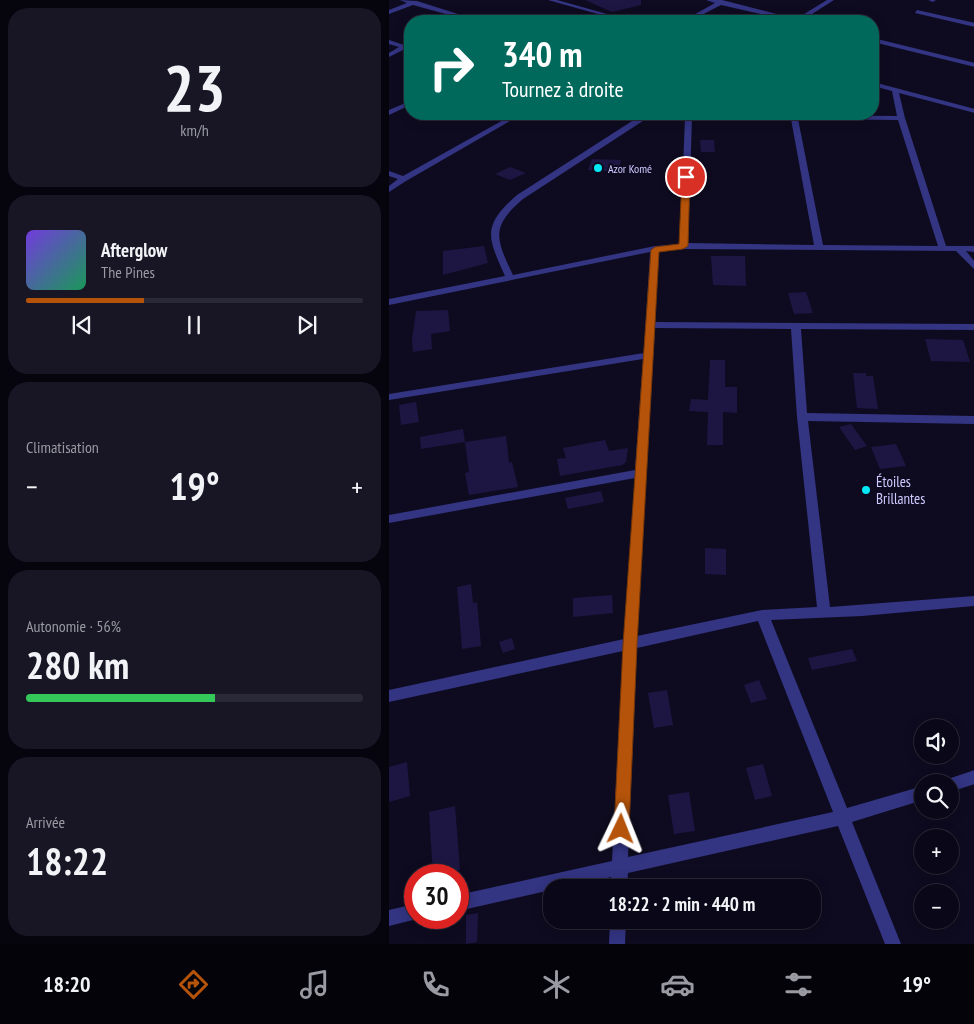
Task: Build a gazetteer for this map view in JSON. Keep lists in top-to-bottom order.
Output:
{
  "places": ["Azor Komé", "Étoiles Brillantes"],
  "page": {
    "tile": [
      ["23", "km/h"],
      "Climatisation",
      ["Autonomie · 56%", "280 km"],
      ["Arrivée", "18:22"]
    ],
    "turn": ["340 m", "Tournez à droite"],
    "song": ["Afterglow", "The Pines"],
    "heat": ["−", "19°", "+"],
    "map_buttons": ["+", "−"],
    "limit": "30",
    "trip": "18:22 · 2 min · 440 m",
    "tabs": ["18:20", "19°"]
  }
}
